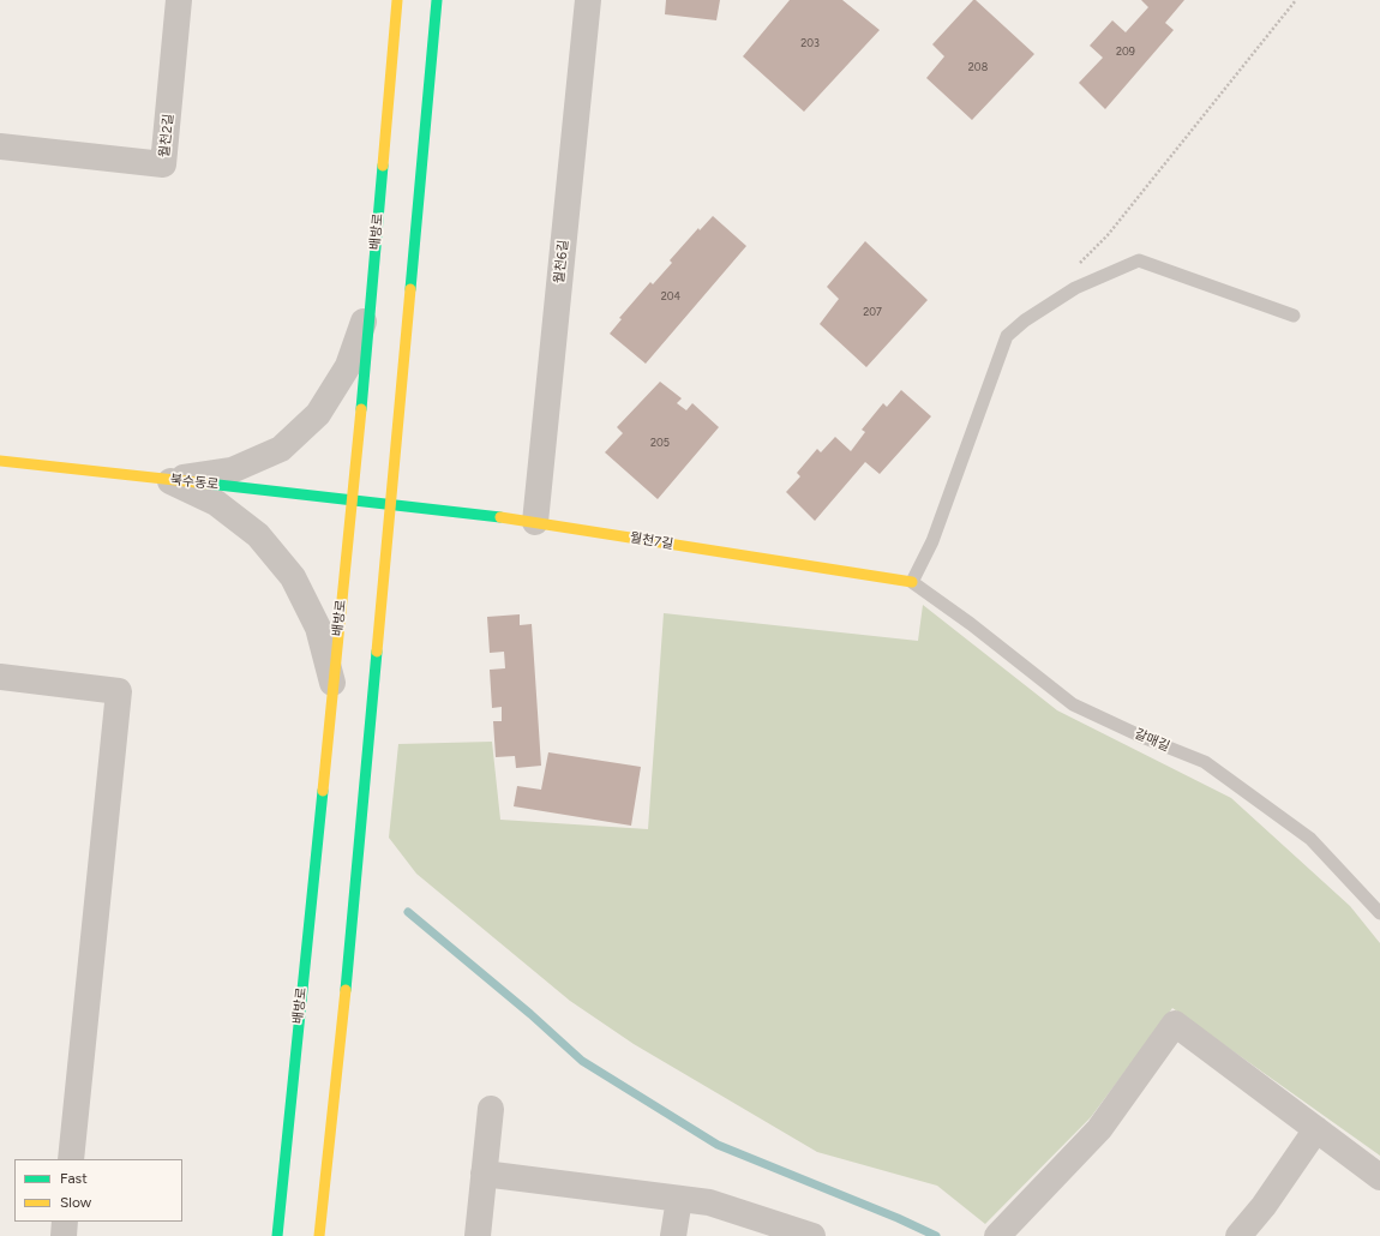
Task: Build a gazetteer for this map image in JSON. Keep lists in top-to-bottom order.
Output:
{
  "streets": {
    "street": [
      "월천2길",
      "배방로",
      "월천6길",
      "북수동로",
      "월천7길"
    ],
    "lane": ["갈매길"]
  },
  "crossings": [
    ["배방로", "북수동로"],
    ["월천6길", "월천7길"],
    ["북수동로", "월천7길"],
    ["월천7길", "갈매길"]
  ],
  "house_numbers": [
    "203",
    "209",
    "208",
    "204",
    "207",
    "205"
  ],
  "legend": ["Fast", "Slow"]
}
